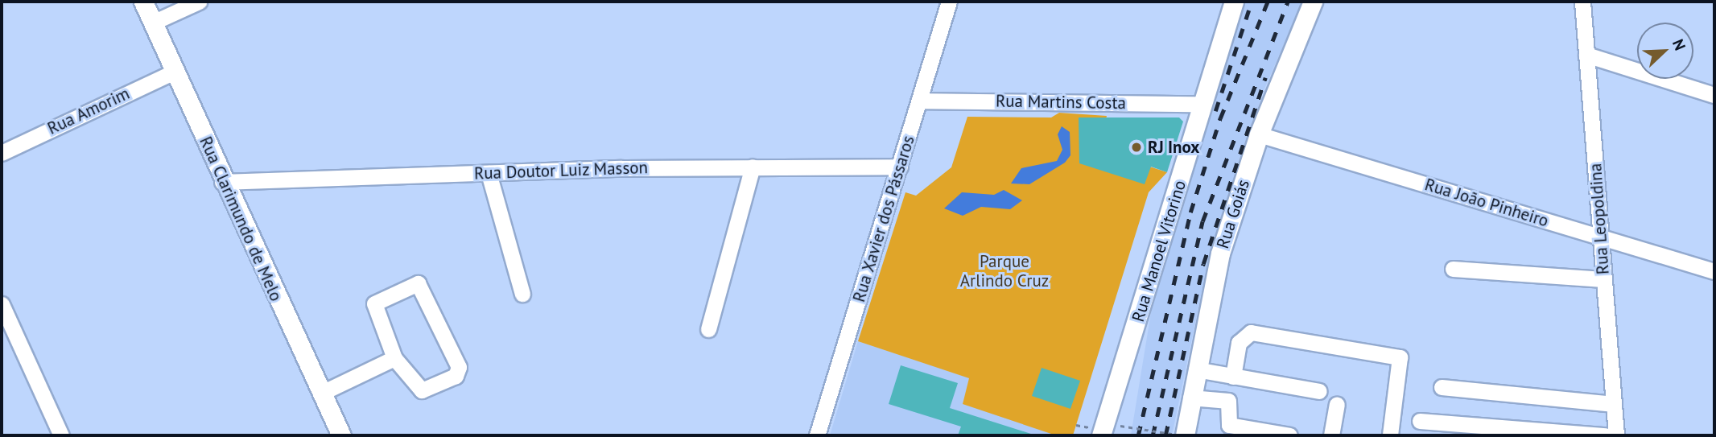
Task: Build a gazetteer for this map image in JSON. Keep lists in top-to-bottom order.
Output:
{
  "streets": {
    "main road": ["Rua Goiás", "Rua Clarimundo de Melo", "Rua Manoel Vitorino"],
    "street": [
      "Rua Martins Costa",
      "Rua Amorim",
      "Rua Doutor Luiz Masson",
      "Rua João Pinheiro",
      "Rua Xavier dos Pássaros",
      "Rua Leopoldina"
    ]
  },
  "crossings": [
    ["Rua Martins Costa", "Rua Xavier dos Pássaros"],
    ["Rua Martins Costa", "Rua Manoel Vitorino"],
    ["Rua Amorim", "Rua Clarimundo de Melo"],
    ["Rua Doutor Luiz Masson", "Rua Clarimundo de Melo"],
    ["Rua Doutor Luiz Masson", "Rua Xavier dos Pássaros"],
    ["Rua João Pinheiro", "Rua Goiás"],
    ["Rua João Pinheiro", "Rua Leopoldina"]
  ],
  "parks": ["Parque Arlindo Cruz"],
  "places": ["RJ Inox"],
  "north": "top right"
}
